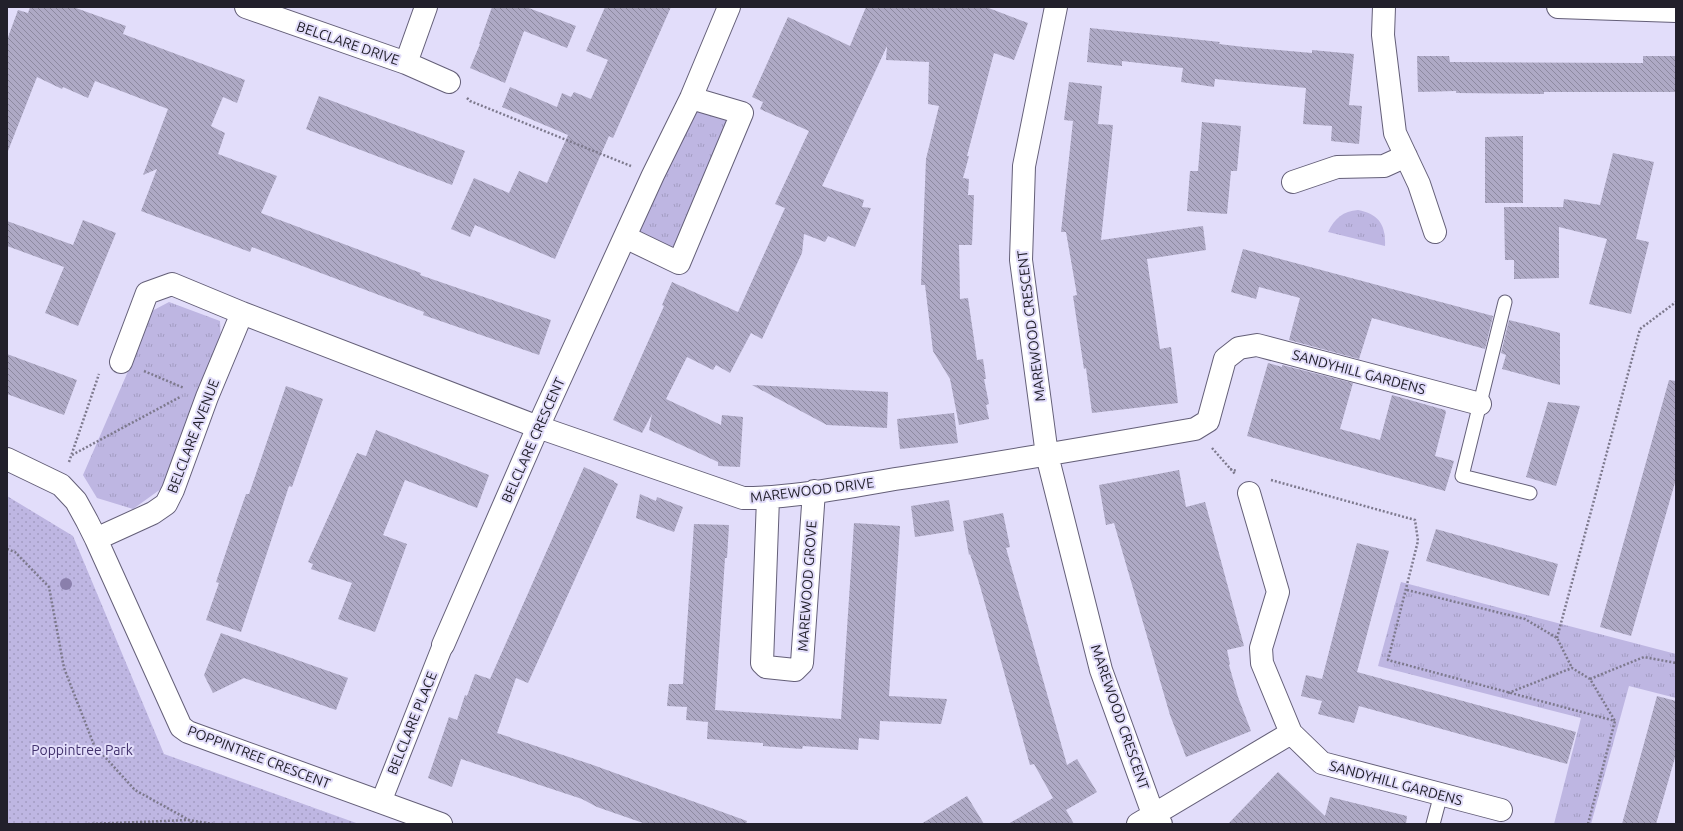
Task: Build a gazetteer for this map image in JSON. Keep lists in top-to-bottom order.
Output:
{
  "streets": {
    "street": [
      "BELCLARE DRIVE",
      "MAREWOOD CRESCENT",
      "SANDYHILL GARDENS",
      "BELCLARE AVENUE",
      "BELCLARE CRESCENT",
      "MAREWOOD DRIVE",
      "MAREWOOD GROVE",
      "BELCLARE PLACE",
      "POPPINTREE CRESCENT"
    ]
  },
  "crossings": [
    ["MAREWOOD CRESCENT", "SANDYHILL GARDENS"],
    ["MAREWOOD CRESCENT", "MAREWOOD DRIVE"],
    ["BELCLARE AVENUE", "POPPINTREE CRESCENT"],
    ["BELCLARE CRESCENT", "MAREWOOD DRIVE"],
    ["BELCLARE CRESCENT", "BELCLARE PLACE"],
    ["MAREWOOD DRIVE", "MAREWOOD GROVE"],
    ["BELCLARE PLACE", "POPPINTREE CRESCENT"]
  ],
  "parks": ["Poppintree Park"]
}
